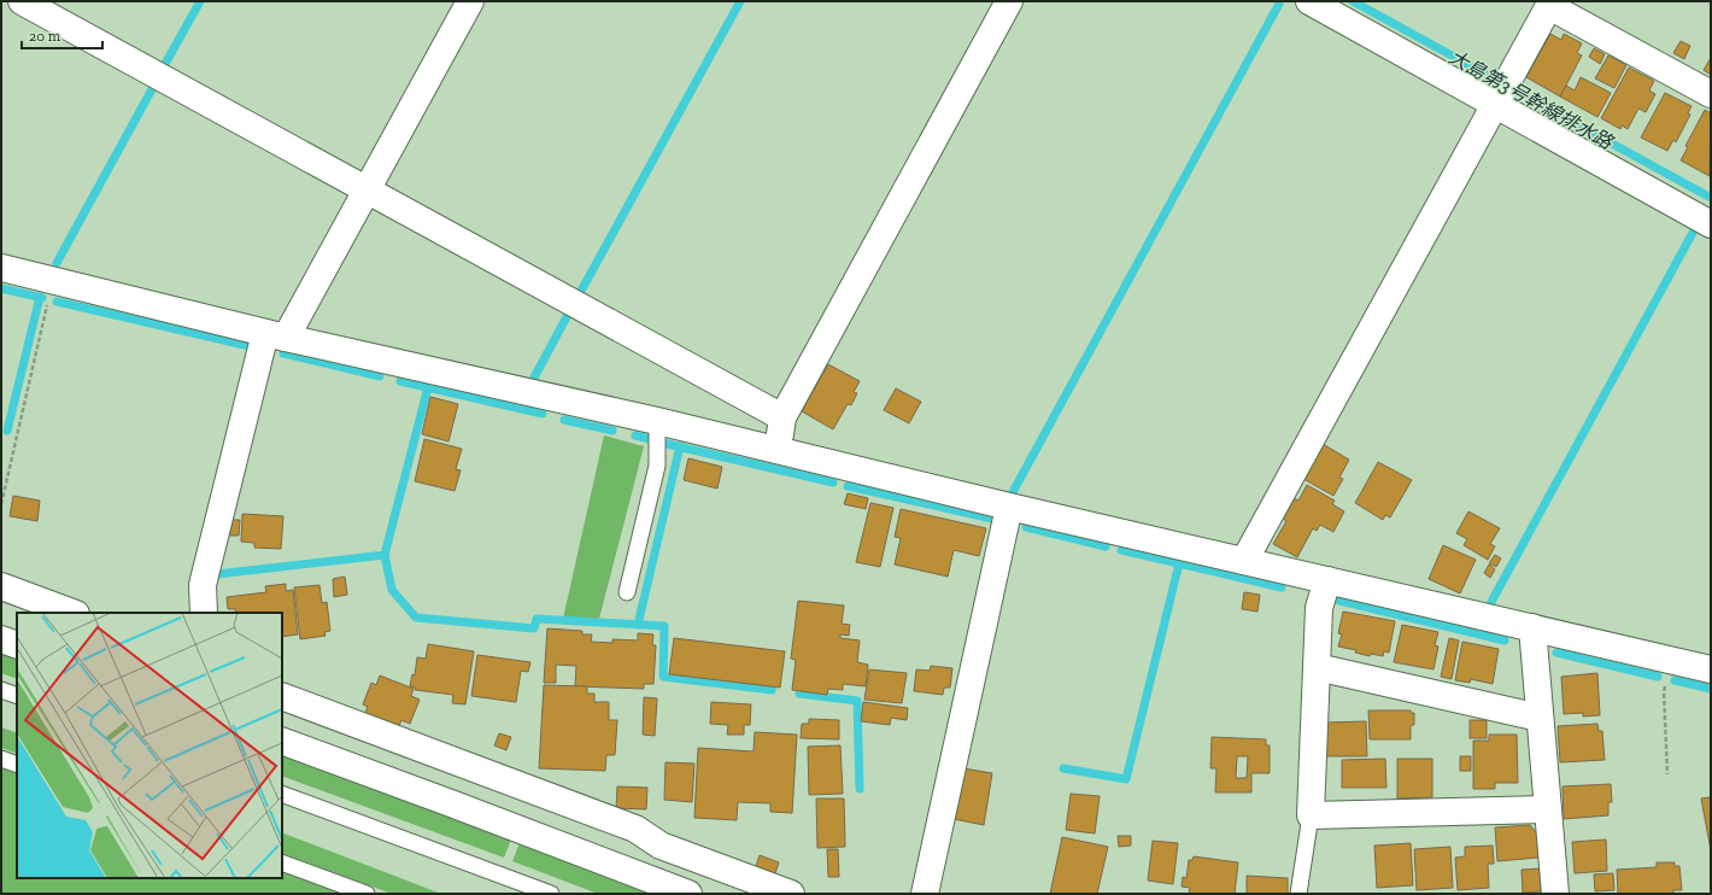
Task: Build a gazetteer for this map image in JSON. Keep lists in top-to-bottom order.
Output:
{
  "water": ["大島第3号幹線排水路"],
  "scale_bar": "20 m"
}
